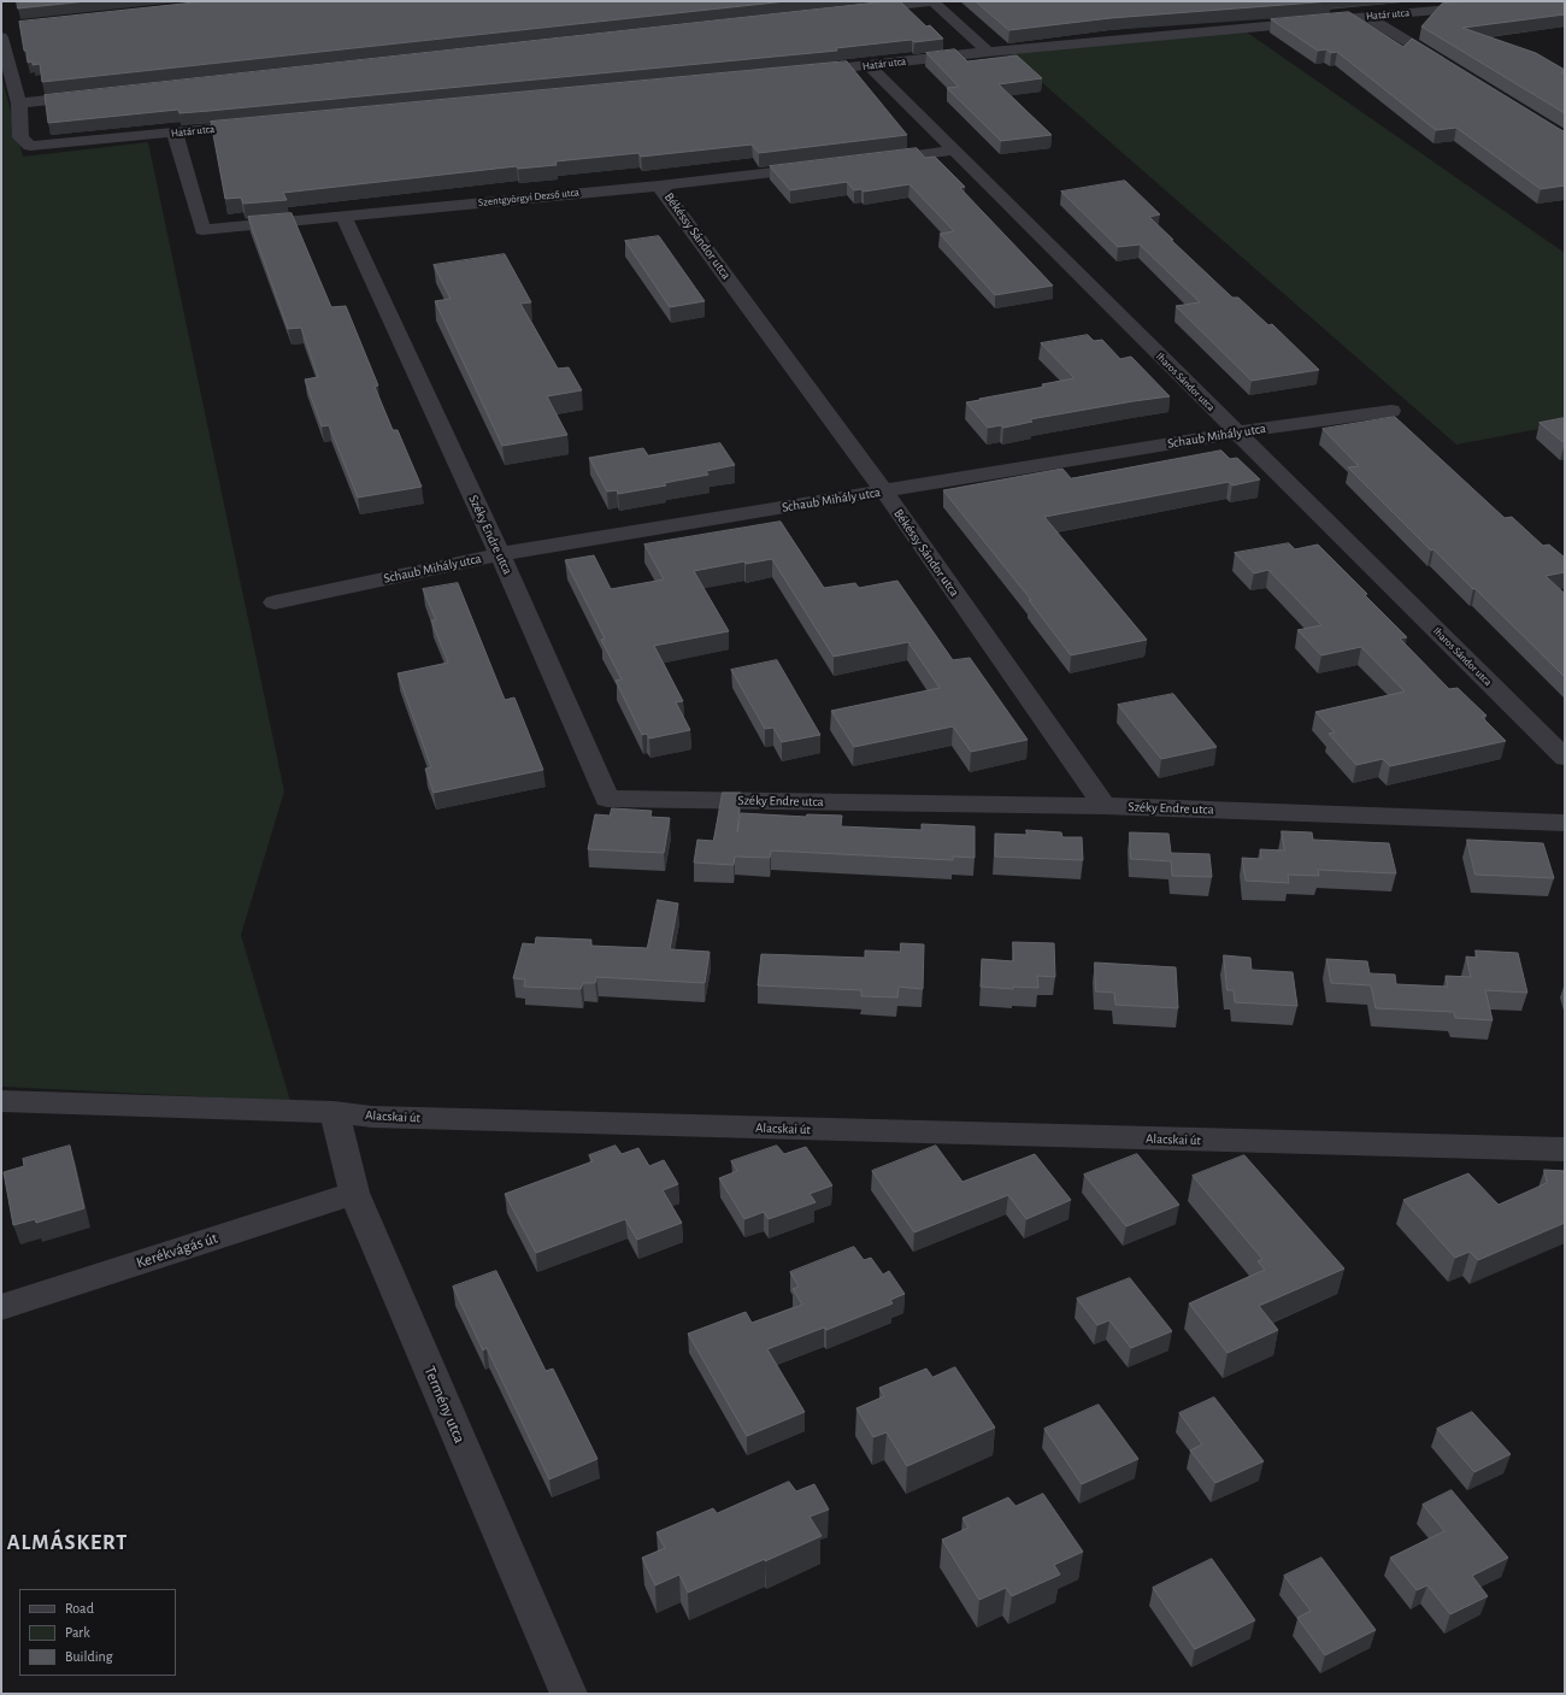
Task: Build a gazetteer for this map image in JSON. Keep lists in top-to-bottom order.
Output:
{
  "streets": {
    "street": [
      "Határ utca",
      "Szentgyörgyi Dezső utca",
      "Békéssy Sándor utca",
      "Iharos Sándor utca",
      "Schaub Mihály utca",
      "Széky Endre utca",
      "Alacskai út",
      "Kerékvágás út",
      "Termény utca"
    ]
  },
  "crossings": [
    ["Határ utca", "Szentgyörgyi Dezső utca"],
    ["Határ utca", "Iharos Sándor utca"],
    ["Szentgyörgyi Dezső utca", "Békéssy Sándor utca"],
    ["Szentgyörgyi Dezső utca", "Széky Endre utca"],
    ["Békéssy Sándor utca", "Schaub Mihály utca"],
    ["Békéssy Sándor utca", "Széky Endre utca"],
    ["Iharos Sándor utca", "Schaub Mihály utca"],
    ["Schaub Mihály utca", "Széky Endre utca"],
    ["Alacskai út", "Termény utca"],
    ["Kerékvágás út", "Termény utca"]
  ],
  "districts": ["ALMÁSKERT"],
  "legend": ["Road", "Park", "Building"]
}
